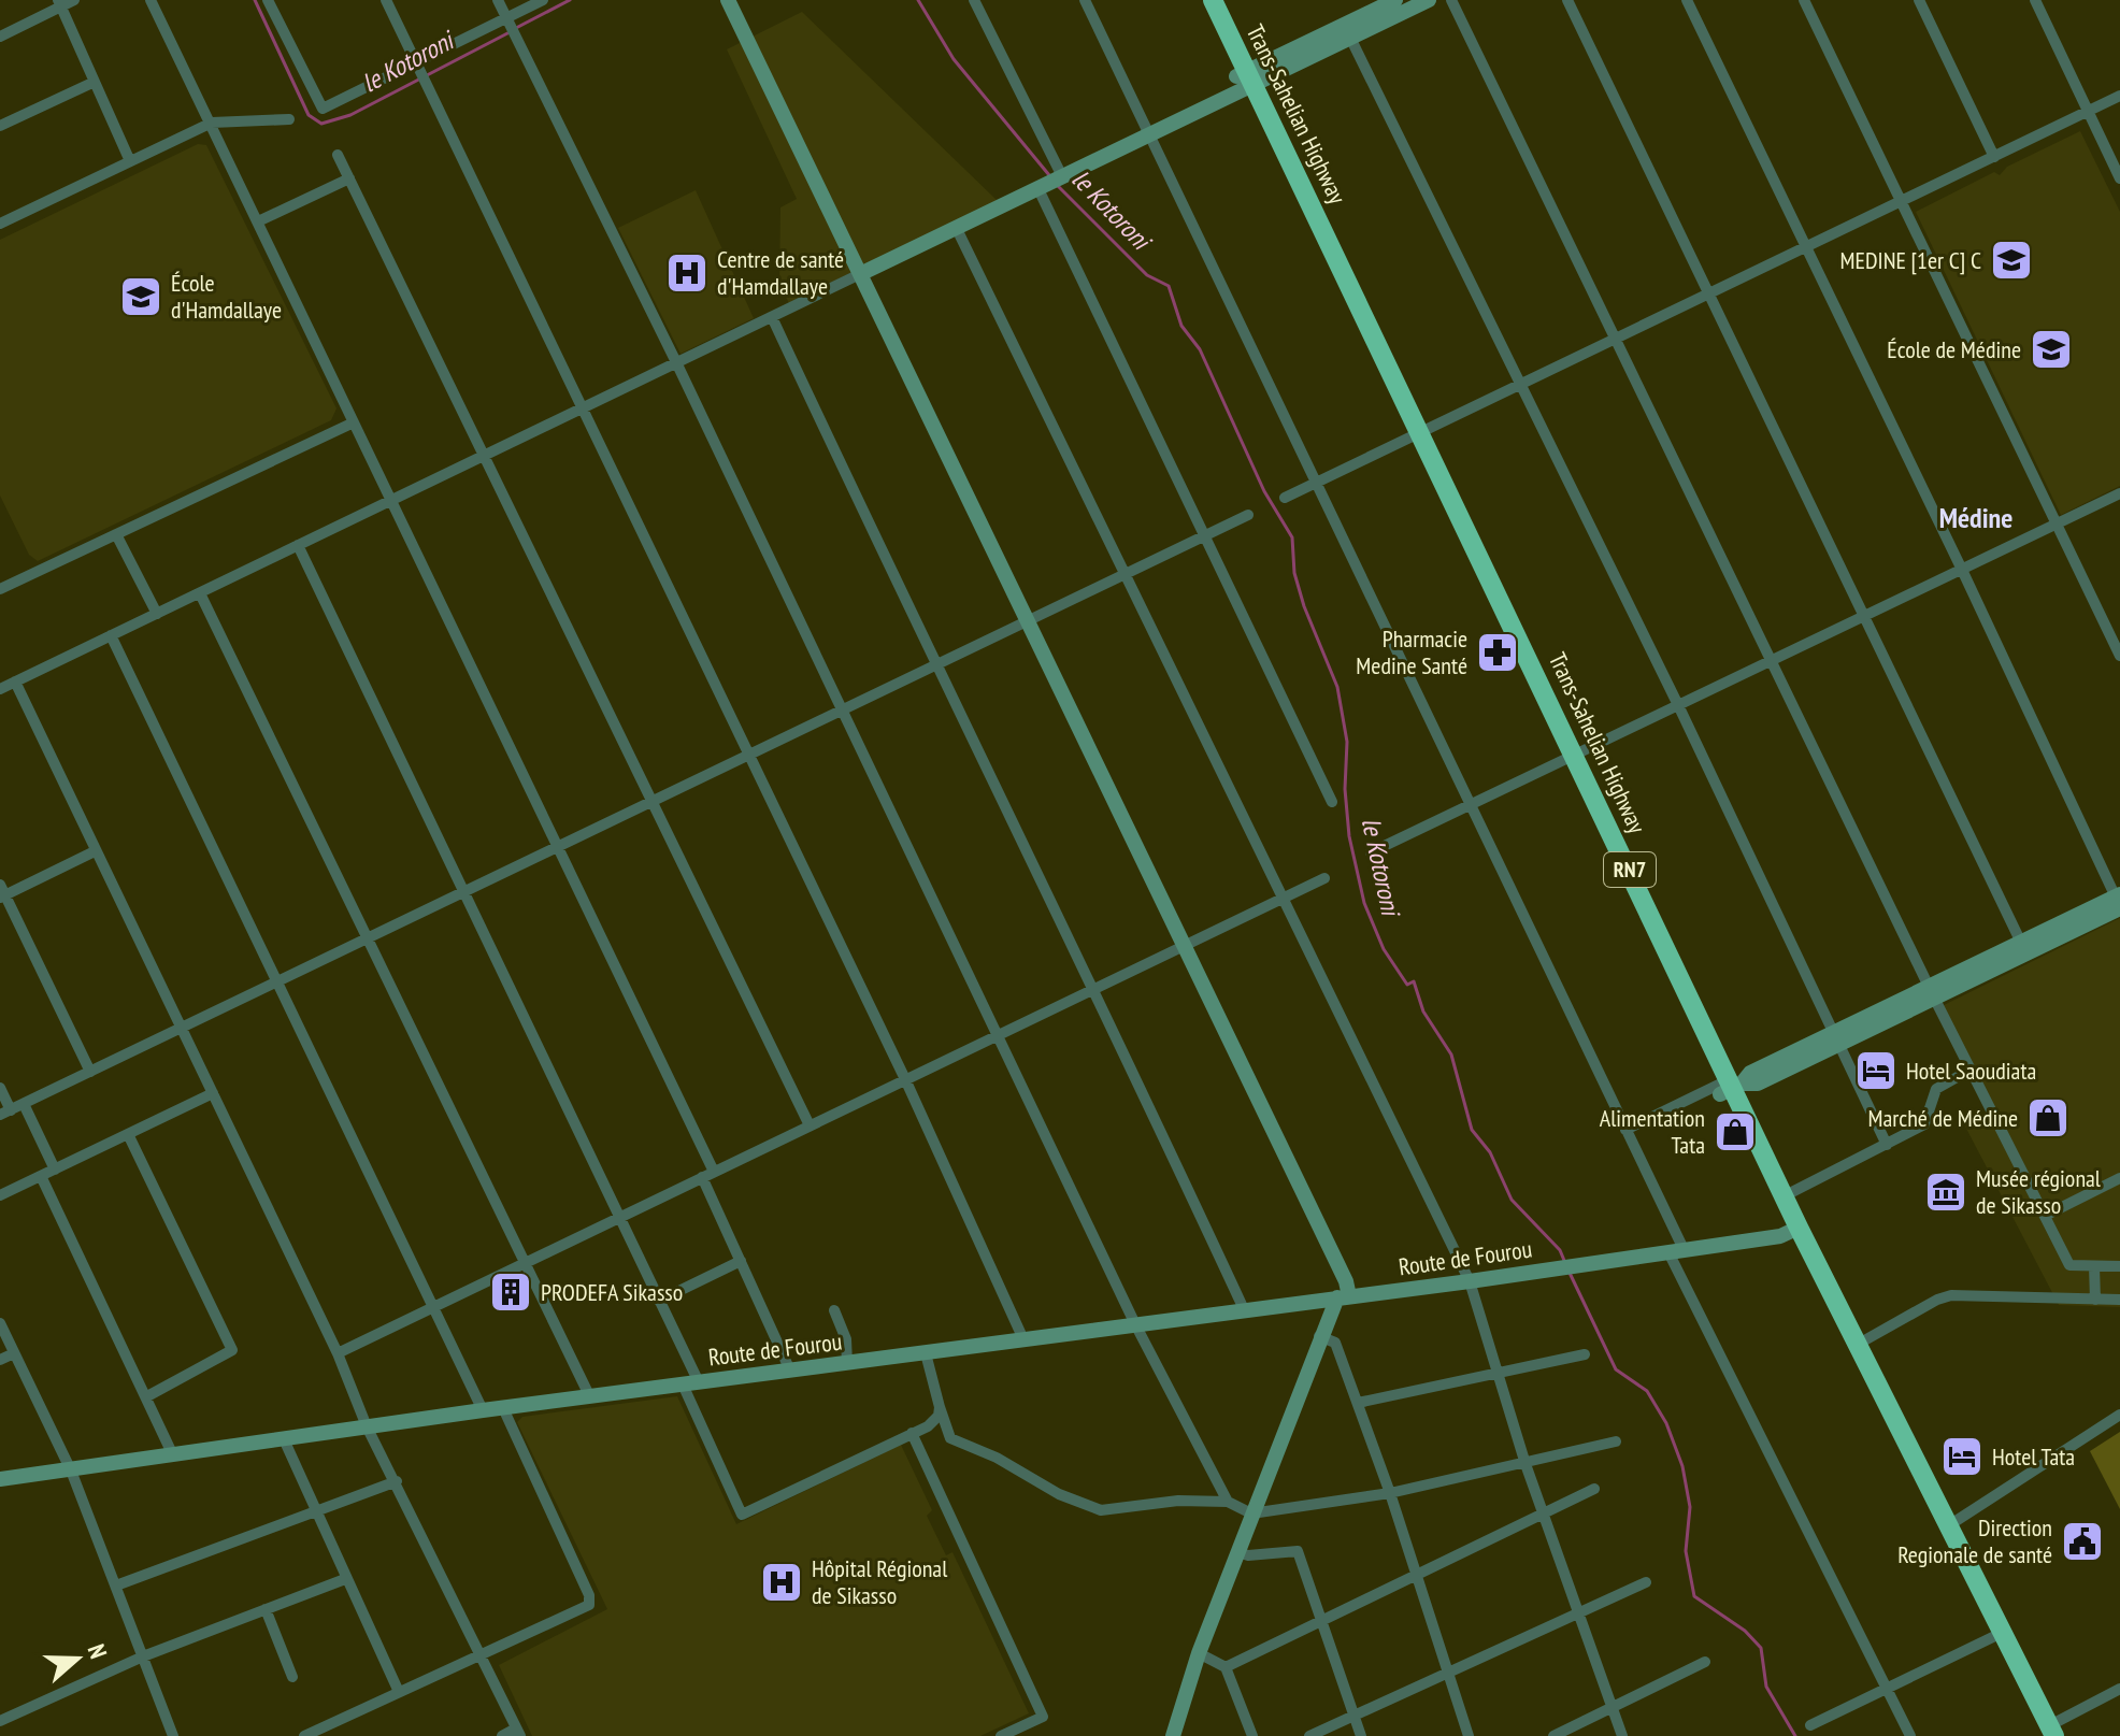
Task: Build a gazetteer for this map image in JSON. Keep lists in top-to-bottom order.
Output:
{
  "streets": {
    "highway": ["Trans-Sahelian Highway", "RN7"],
    "street": ["Route de Fourou"]
  },
  "crossings": [
    ["Trans-Sahelian Highway", "Route de Fourou"]
  ],
  "districts": ["Médine"],
  "water": ["le Kotoroni"],
  "places": {
    "school or university": ["MEDINE [1er C] C", "École d'Hamdallaye", "École de Médine"],
    "hospital": ["Centre de santé d'Hamdallaye", "Hôpital Régional de Sikasso"],
    "pharmacy": ["Pharmacie Medine Santé"],
    "hotel": ["Hotel Saoudiata", "Hotel Tata"],
    "shop": ["Marché de Médine", "Alimentation Tata"],
    "museum": ["Musée régional de Sikasso"],
    "building": ["PRODEFA Sikasso"],
    "public building": ["Direction Regionale de santé"]
  },
  "north": "right"
}
